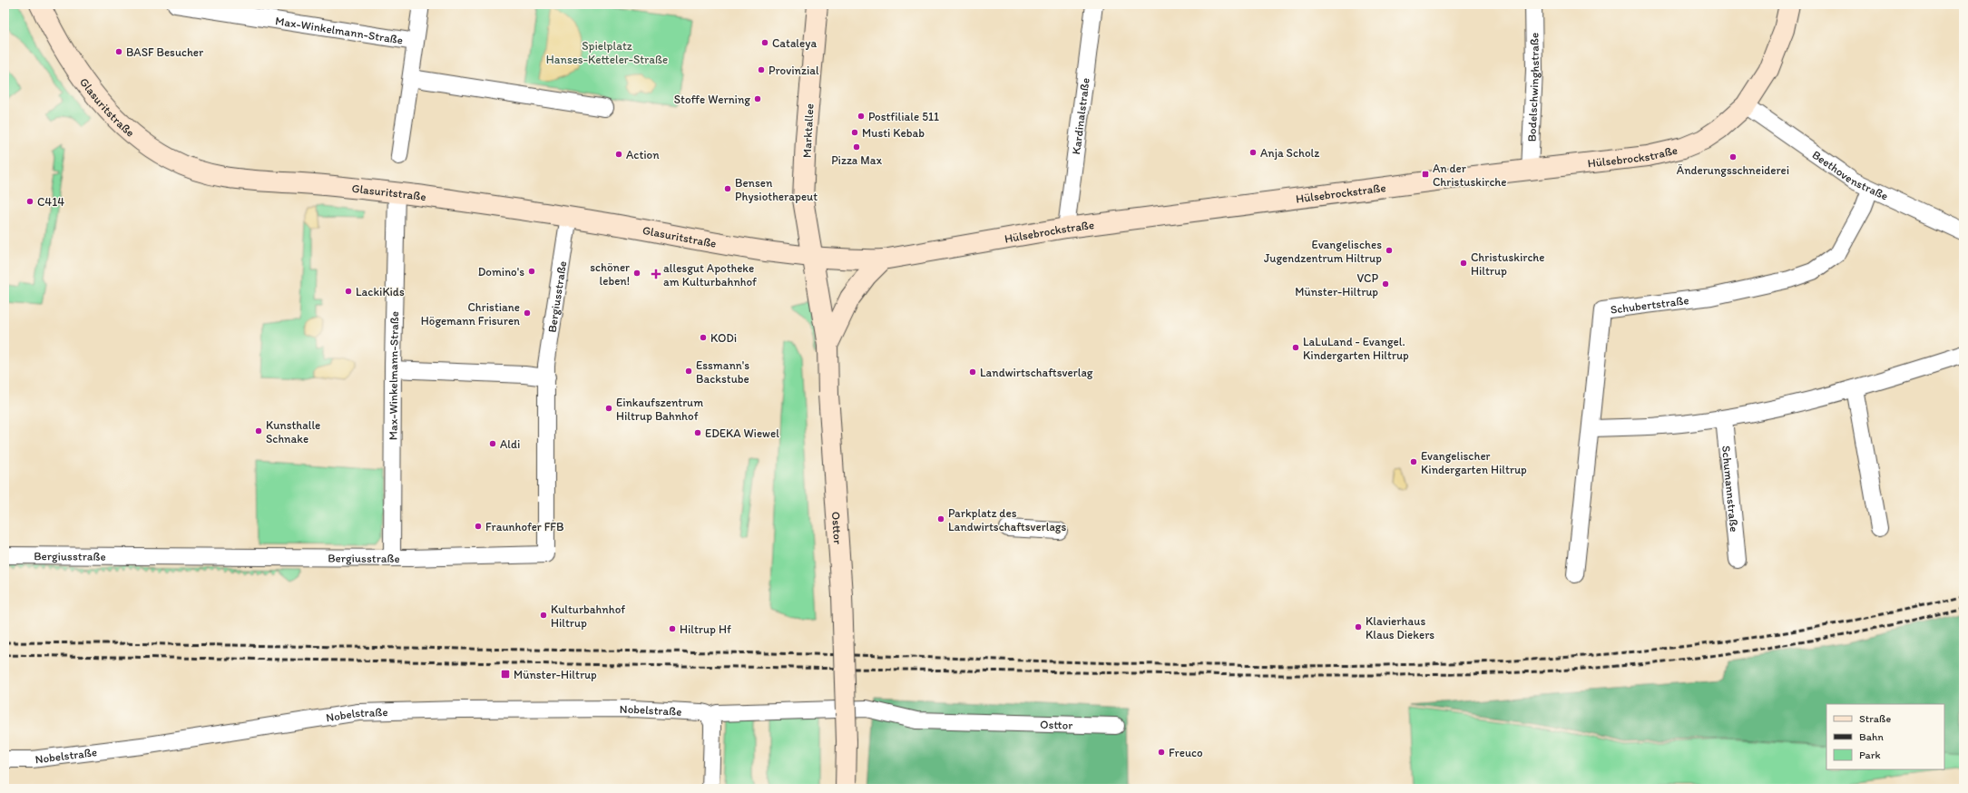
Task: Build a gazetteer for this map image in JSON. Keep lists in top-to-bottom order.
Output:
{
  "streets": {
    "main road": [
      "Glasuritstraße",
      "Marktallee",
      "Hülsebrockstraße",
      "Osttor"
    ],
    "street": [
      "Max-Winkelmann-Straße",
      "Bodelschwinghstraße",
      "Kardinalstraße",
      "Beethovenstraße",
      "Bergiusstraße",
      "Schubertstraße",
      "Schumannstraße",
      "Nobelstraße"
    ]
  },
  "crossings": [
    ["Max-Winkelmann-Straße", "Glasuritstraße"],
    ["Max-Winkelmann-Straße", "Bergiusstraße"],
    ["Bodelschwinghstraße", "Hülsebrockstraße"],
    ["Glasuritstraße", "Marktallee"],
    ["Glasuritstraße", "Hülsebrockstraße"],
    ["Glasuritstraße", "Bergiusstraße"],
    ["Glasuritstraße", "Osttor"],
    ["Kardinalstraße", "Hülsebrockstraße"],
    ["Marktallee", "Hülsebrockstraße"],
    ["Marktallee", "Osttor"],
    ["Hülsebrockstraße", "Beethovenstraße"],
    ["Hülsebrockstraße", "Osttor"],
    ["Beethovenstraße", "Schubertstraße"],
    ["Osttor", "Nobelstraße"]
  ],
  "parks": ["Spielplatz Hanses-Ketteler-Straße"],
  "places": {
    "other": [
      "Cataleya",
      "BASF Besucher",
      "Provinzial",
      "Stoffe Werning",
      "Postfiliale 511",
      "Musti Kebab",
      "Pizza Max",
      "Anja Scholz",
      "Action",
      "Änderungsschneiderei",
      "Bensen Physiotherapeut",
      "C414",
      "Evangelisches Jugendzentrum Hiltrup",
      "Christuskirche Hiltrup",
      "Domino's",
      "schöner leben!",
      "VCP Münster-Hiltrup",
      "LackiKids",
      "Christiane Högemann Frisuren",
      "KODi",
      "LaLuLand - Evangel. Kindergarten Hiltrup",
      "Essmann's Backstube",
      "Landwirtschaftsverlag",
      "Einkaufszentrum Hiltrup Bahnhof",
      "Kunsthalle Schnake",
      "EDEKA Wiewel",
      "Aldi",
      "Evangelischer Kindergarten Hiltrup",
      "Parkplatz des Landwirtschaftsverlags",
      "Fraunhofer FFB",
      "Kulturbahnhof Hiltrup",
      "Klavierhaus Klaus Diekers",
      "Hiltrup Hf",
      "Freuco"
    ],
    "transit": ["An der Christuskirche", "Münster-Hiltrup"],
    "health": ["allesgut Apotheke am Kulturbahnhof"]
  },
  "legend": ["Straße", "Bahn", "Park"]
}
